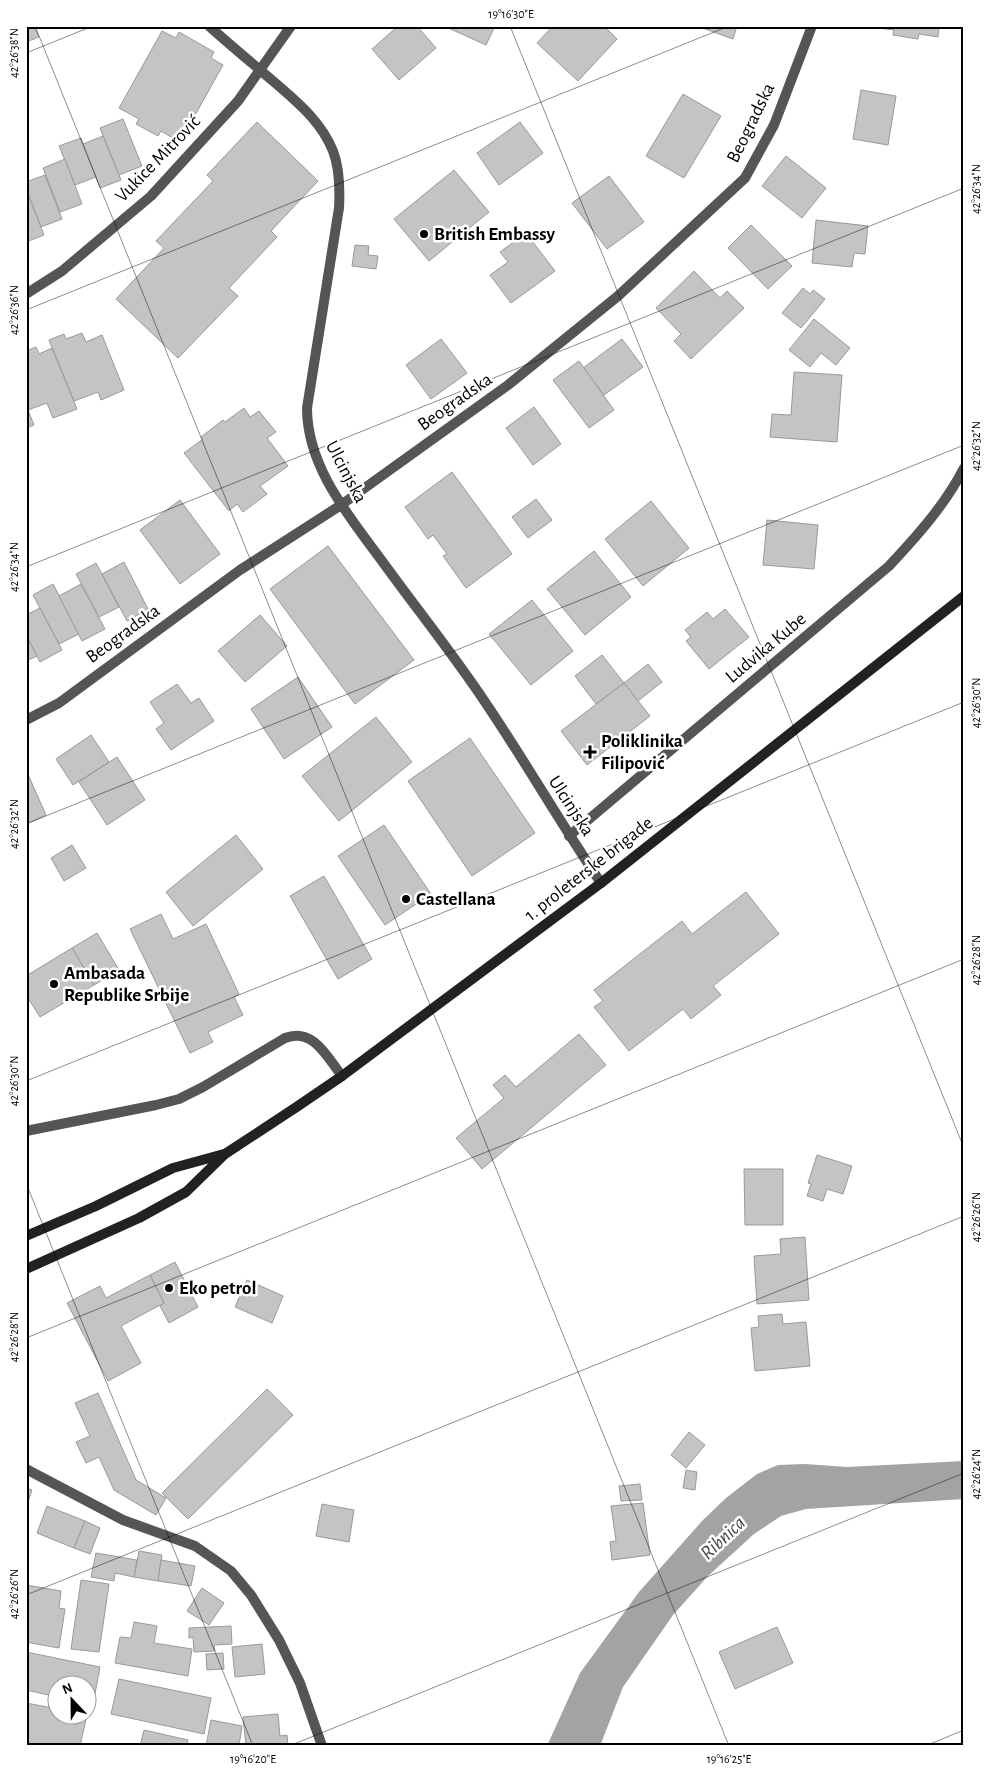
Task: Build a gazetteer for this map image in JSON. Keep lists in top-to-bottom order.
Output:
{
  "streets": {
    "main road": ["1. proleterske brigade"],
    "street": [
      "Beogradska",
      "Vukice Mitrović",
      "Ulcinjska",
      "Ludvika Kube"
    ]
  },
  "crossings": [
    ["Beogradska", "Ulcinjska"],
    ["Vukice Mitrović", "Ulcinjska"],
    ["Ulcinjska", "Ludvika Kube"],
    ["Ulcinjska", "1. proleterske brigade"]
  ],
  "water": ["Ribnica"],
  "places": {
    "other": [
      "British Embassy",
      "Castellana",
      "Ambasada Republike Srbije",
      "Eko petrol"
    ],
    "health": ["Poliklinika Filipović"]
  },
  "north": "top",
  "coordinates": [
    "19°16'30\"E",
    "42°26'38\"N",
    "42°26'34\"N",
    "42°26'36\"N",
    "42°26'32\"N",
    "42°26'30\"N",
    "42°26'28\"N",
    "42°26'26\"N",
    "42°26'24\"N",
    "19°16'20\"E",
    "19°16'25\"E"
  ]
}
